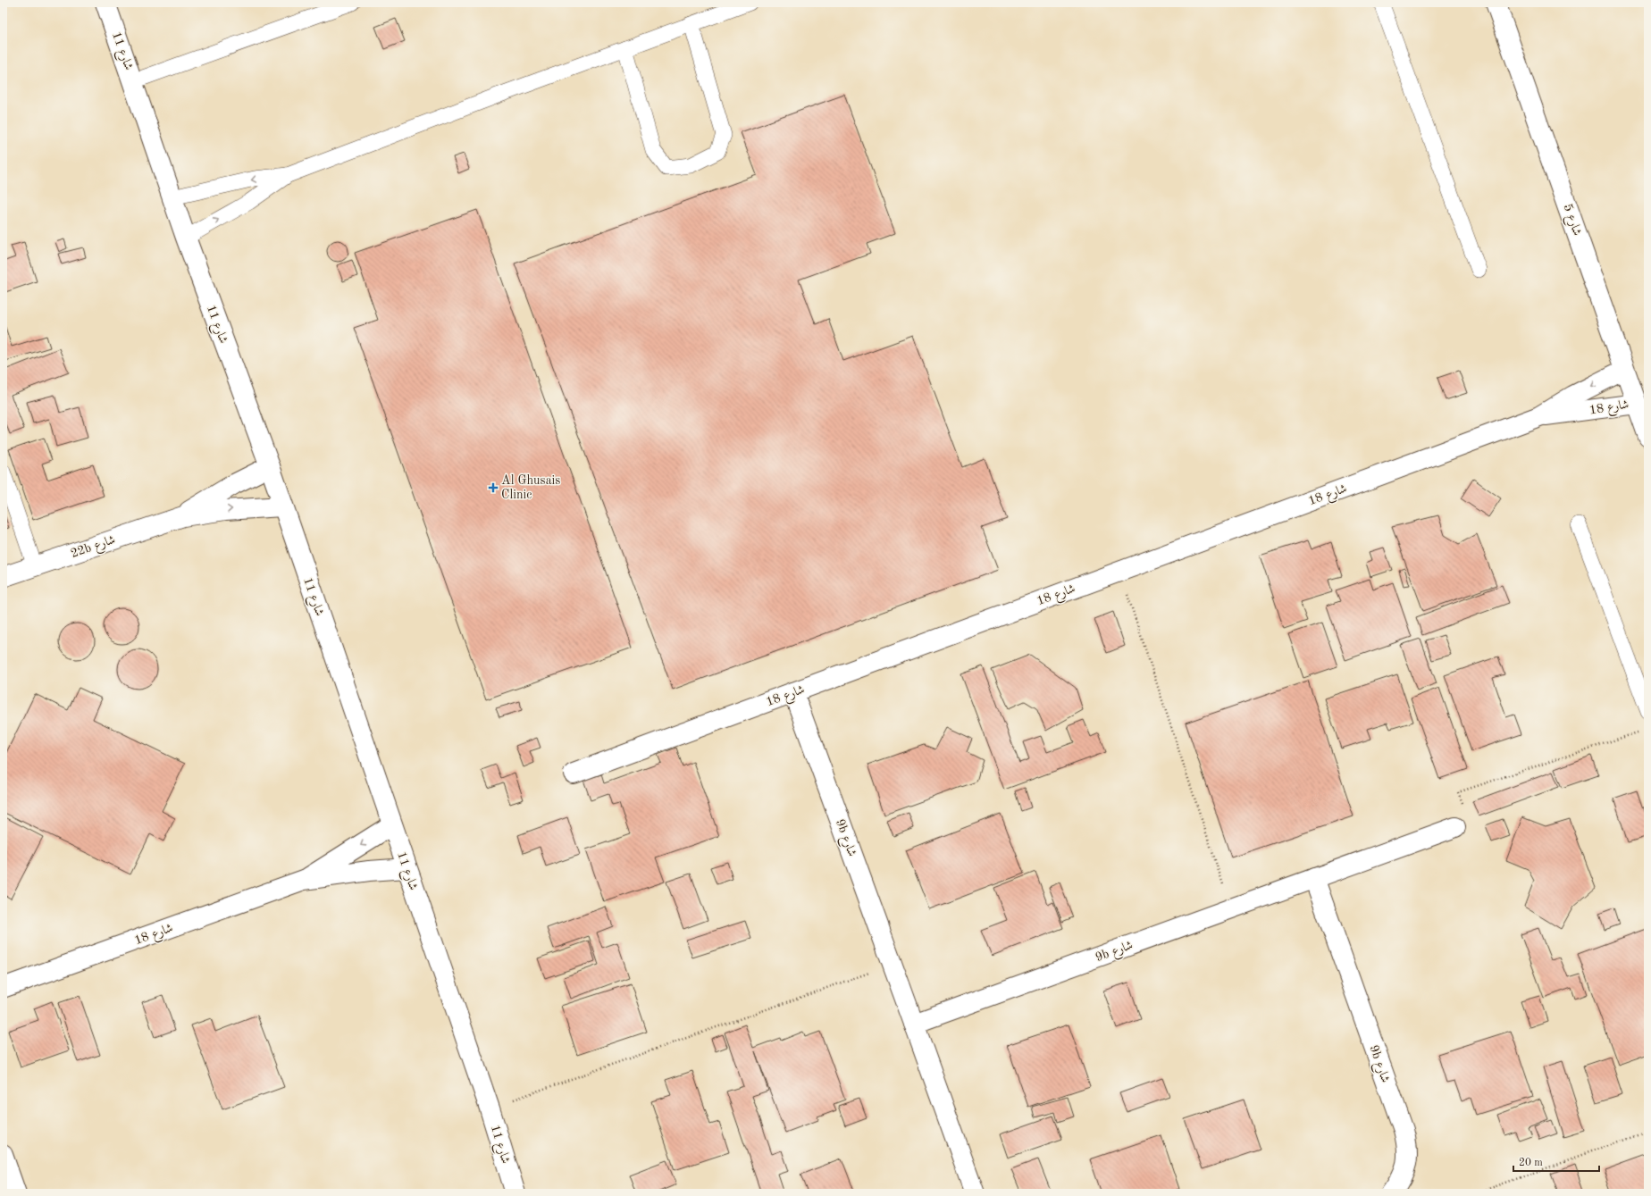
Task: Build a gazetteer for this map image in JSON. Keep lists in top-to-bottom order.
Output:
{
  "streets": {
    "street": [
      "شارع 11",
      "شارع 5",
      "شارع 18",
      "22b شارع",
      "9b شارع"
    ]
  },
  "crossings": [
    ["شارع 11", "شارع 18"],
    ["شارع 11", "22b شارع"],
    ["شارع 5", "شارع 18"],
    ["شارع 18", "9b شارع"]
  ],
  "places": {
    "health": ["Al Ghusais Clinic"]
  },
  "scale_bar": "20 m"
}
